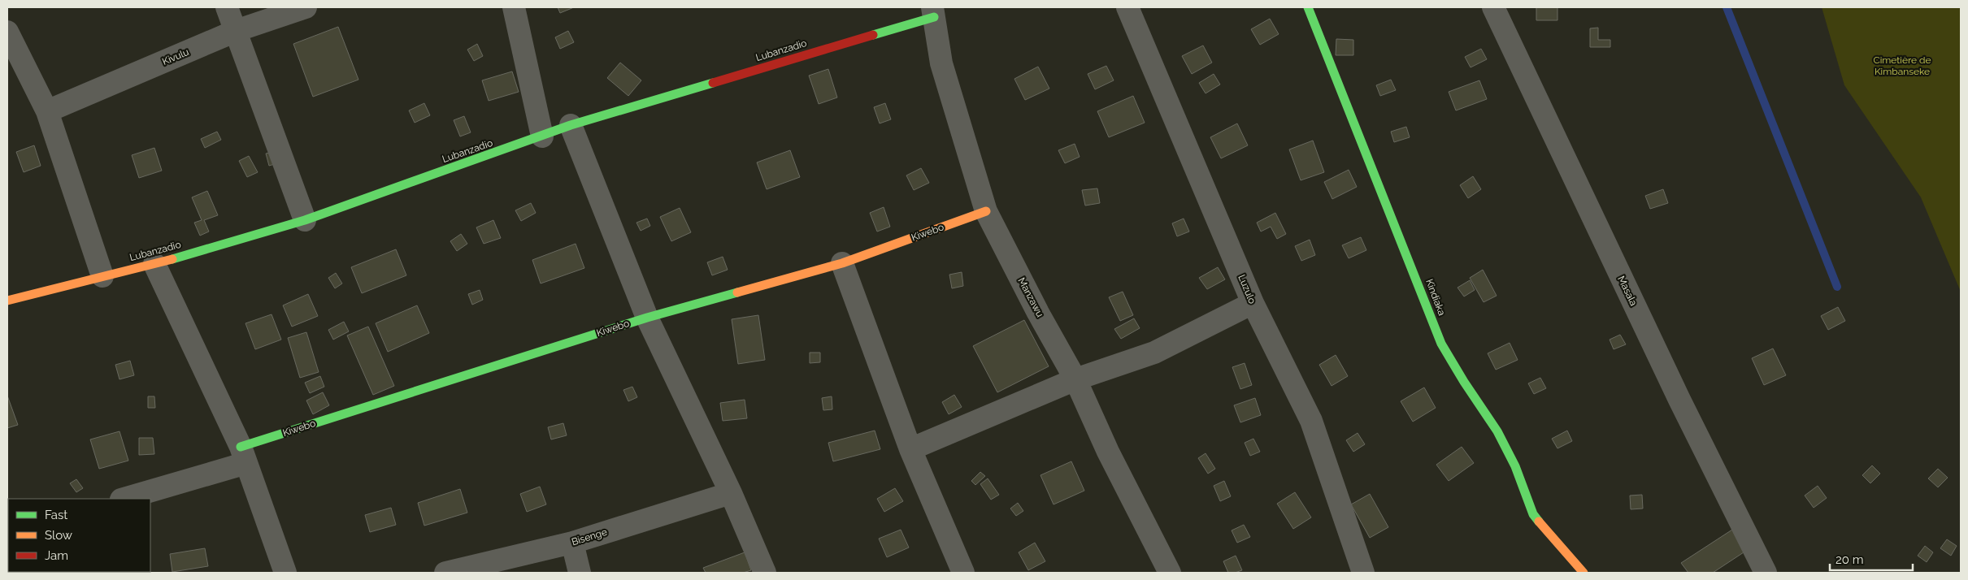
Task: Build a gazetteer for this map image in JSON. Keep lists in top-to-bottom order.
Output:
{
  "streets": {
    "street": [
      "Lubanzadio",
      "Kivulu",
      "Kiwebo",
      "Luzulo",
      "Masala",
      "Manzawu",
      "Kindiaka",
      "Bisenge"
    ]
  },
  "crossings": [
    ["Lubanzadio", "Manzawu"],
    ["Kiwebo", "Manzawu"]
  ],
  "parks": ["Cimetière de Kimbanseke"],
  "legend": ["Fast", "Slow", "Jam"],
  "scale_bar": "20 m"
}
